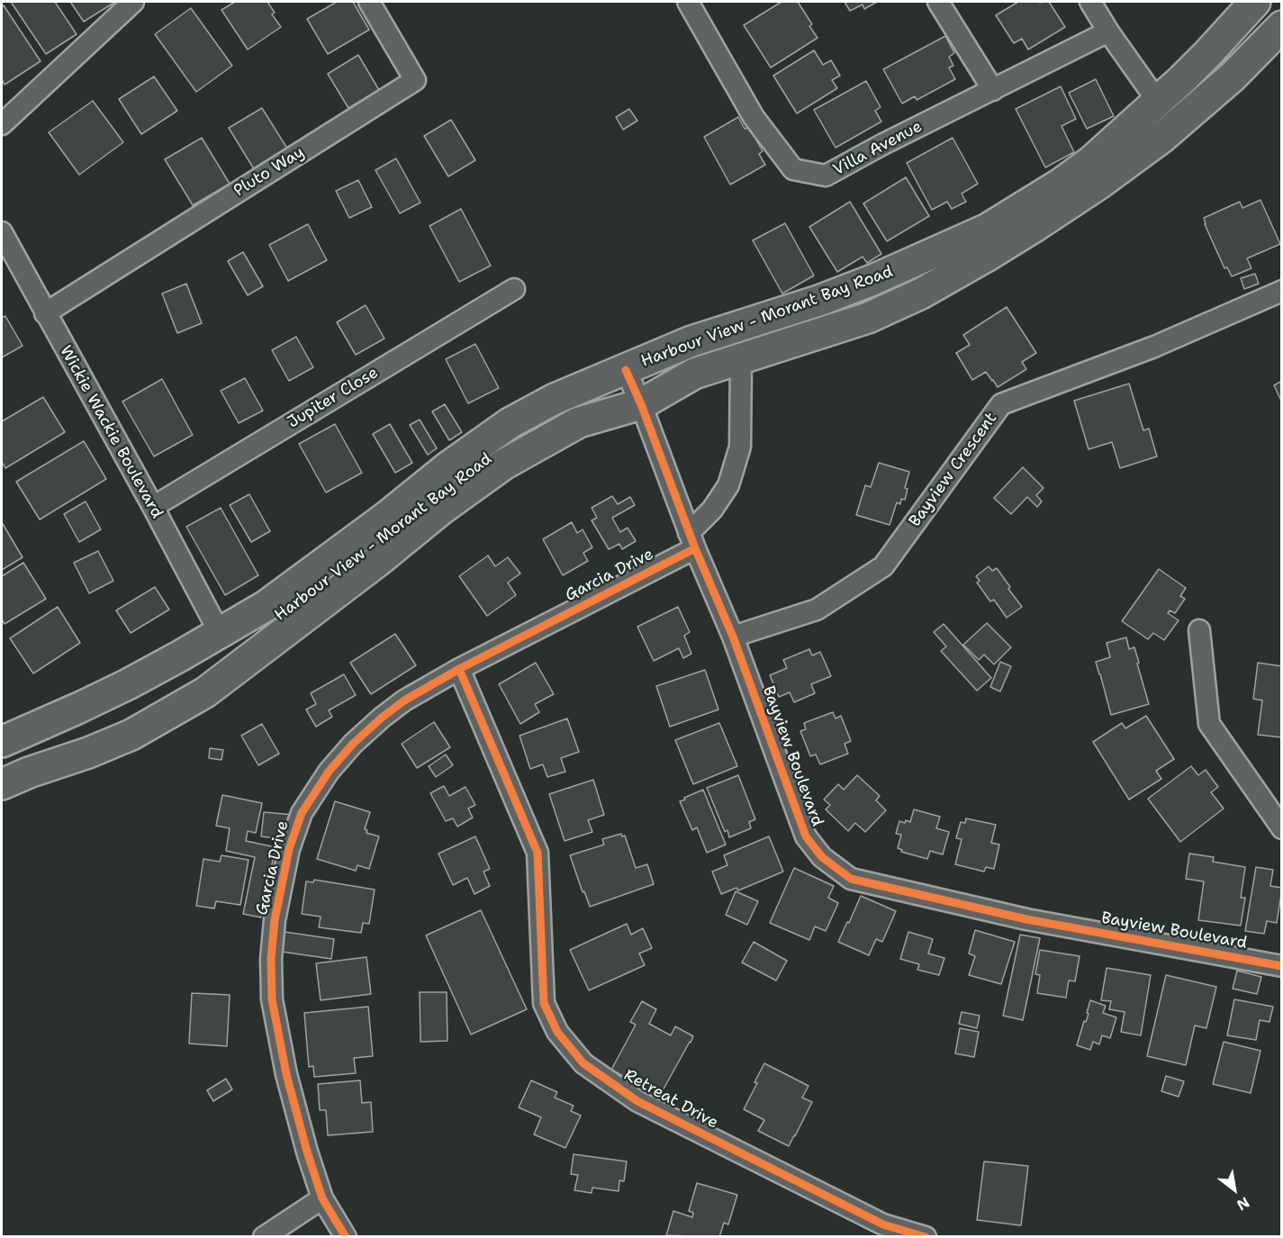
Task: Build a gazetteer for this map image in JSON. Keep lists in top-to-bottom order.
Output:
{
  "streets": {
    "highway": ["Harbour View - Morant Bay Road"],
    "street": [
      "Villa Avenue",
      "Pluto Way",
      "Jupiter Close",
      "Wickie Wackie Boulevard",
      "Bayview Crescent",
      "Garcia Drive",
      "Bayview Boulevard",
      "Retreat Drive"
    ]
  },
  "crossings": [
    ["Pluto Way", "Wickie Wackie Boulevard"],
    ["Harbour View - Morant Bay Road", "Wickie Wackie Boulevard"],
    ["Harbour View - Morant Bay Road", "Garcia Drive"],
    ["Harbour View - Morant Bay Road", "Bayview Boulevard"],
    ["Jupiter Close", "Wickie Wackie Boulevard"],
    ["Bayview Crescent", "Bayview Boulevard"],
    ["Garcia Drive", "Bayview Boulevard"],
    ["Garcia Drive", "Retreat Drive"]
  ],
  "north": "bottom right"
}
